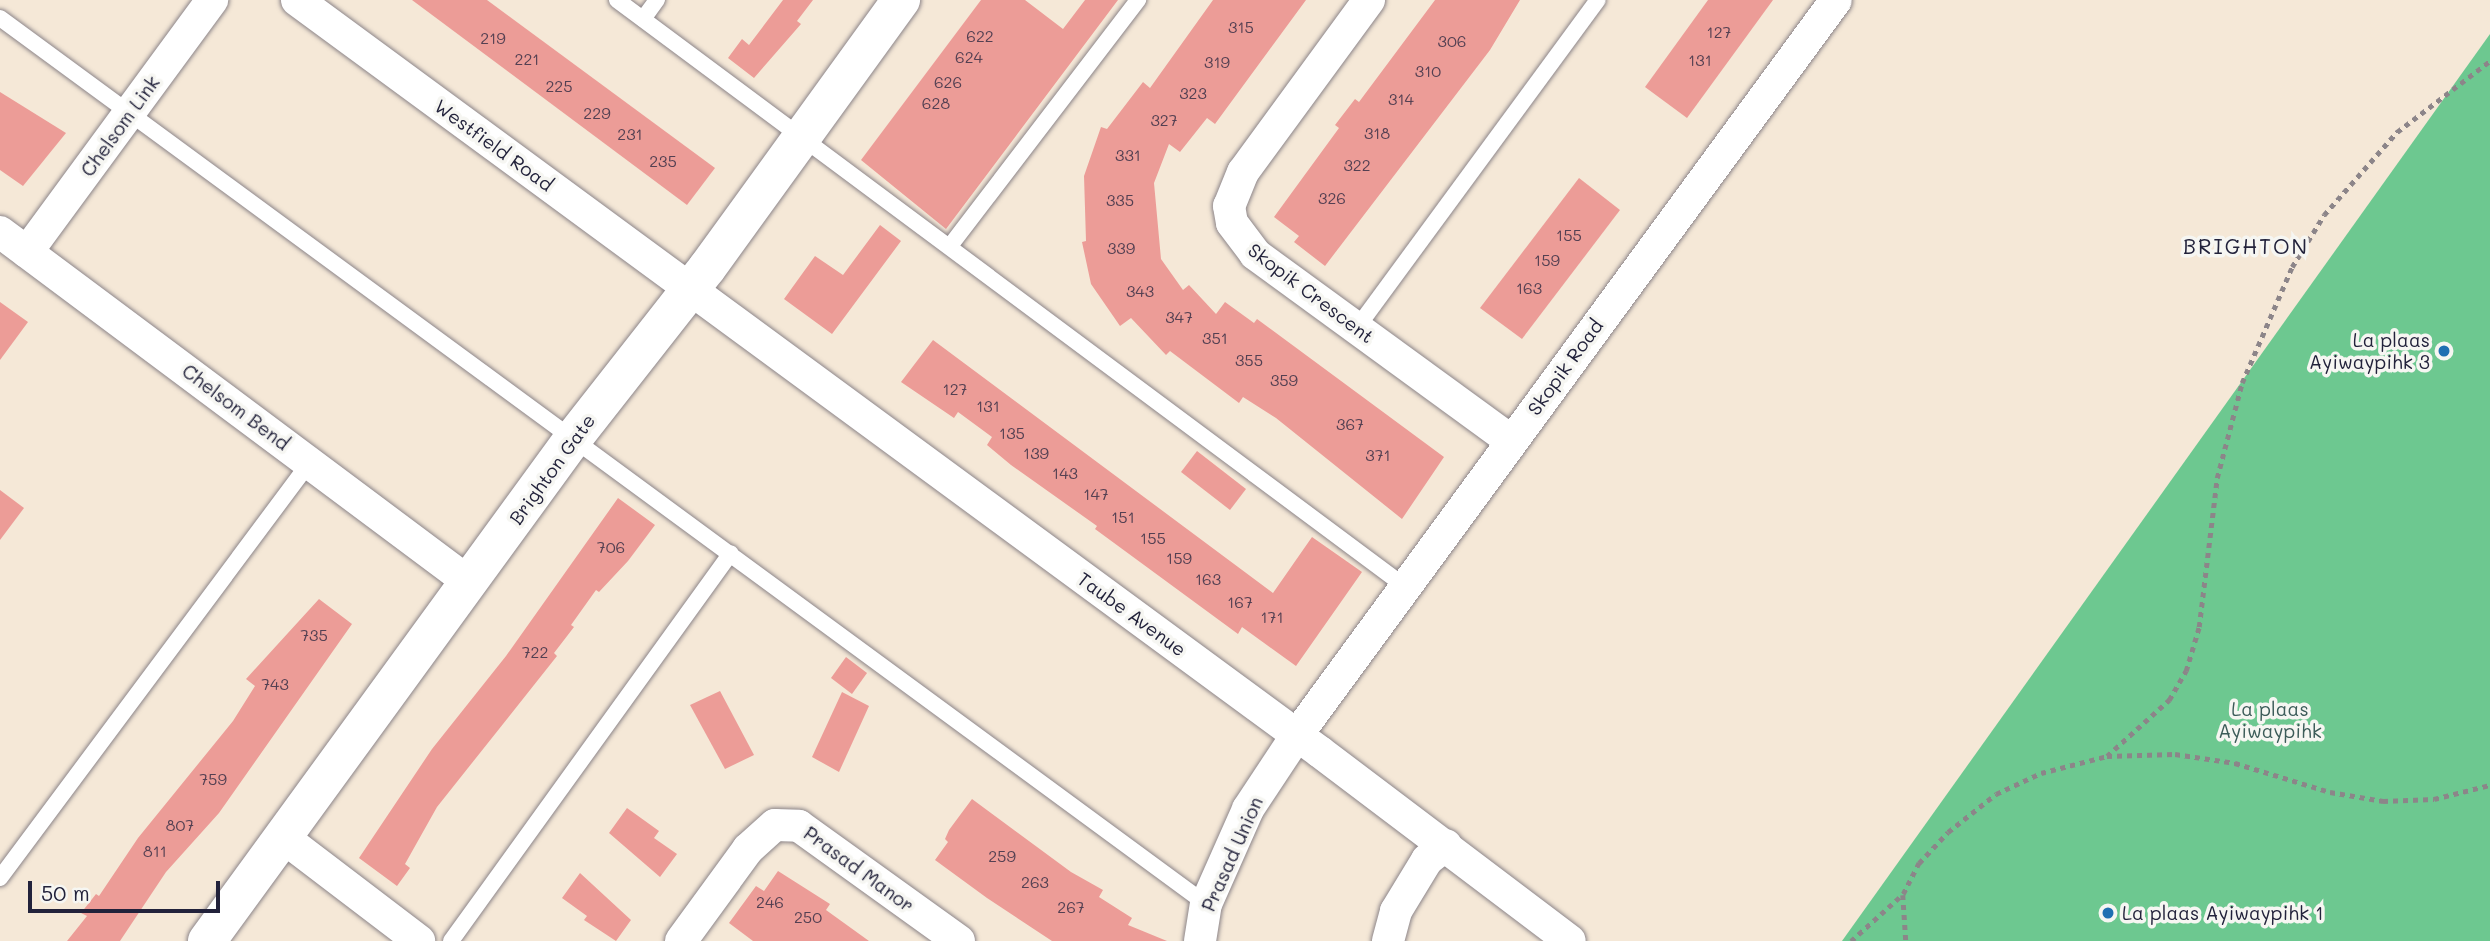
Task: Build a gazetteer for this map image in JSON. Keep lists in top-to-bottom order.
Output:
{
  "streets": {
    "street": [
      "Chelsom Link",
      "Westfield Road",
      "Skopik Crescent",
      "Skopik Road",
      "Chelsom Bend",
      "Brighton Gate",
      "Taube Avenue",
      "Prasad Union",
      "Prasad Manor"
    ]
  },
  "crossings": [
    ["Chelsom Link", "Chelsom Bend"],
    ["Westfield Road", "Brighton Gate"],
    ["Westfield Road", "Taube Avenue"],
    ["Skopik Crescent", "Skopik Road"],
    ["Skopik Road", "Taube Avenue"],
    ["Skopik Road", "Prasad Union"],
    ["Chelsom Bend", "Brighton Gate"],
    ["Brighton Gate", "Taube Avenue"],
    ["Taube Avenue", "Prasad Union"]
  ],
  "districts": ["BRIGHTON"],
  "parks": ["La plaas Ayiwaypihk"],
  "places": ["La plaas Ayiwaypihk 3", "La plaas Ayiwaypihk 1"],
  "house_numbers": [
    "315",
    "127",
    "622",
    "219",
    "306",
    "624",
    "221",
    "131",
    "319",
    "310",
    "626",
    "225",
    "323",
    "314",
    "628",
    "229",
    "327",
    "318",
    "231",
    "331",
    "235",
    "322",
    "326",
    "335",
    "155",
    "339",
    "159",
    "163",
    "343",
    "347",
    "351",
    "355",
    "359",
    "127",
    "131",
    "367",
    "135",
    "139",
    "371",
    "143",
    "147",
    "151",
    "155",
    "706",
    "159",
    "163",
    "167",
    "171",
    "735",
    "722",
    "743",
    "759",
    "807",
    "811",
    "259",
    "263",
    "246",
    "267",
    "250"
  ],
  "scale_bar": "50 m"
}
